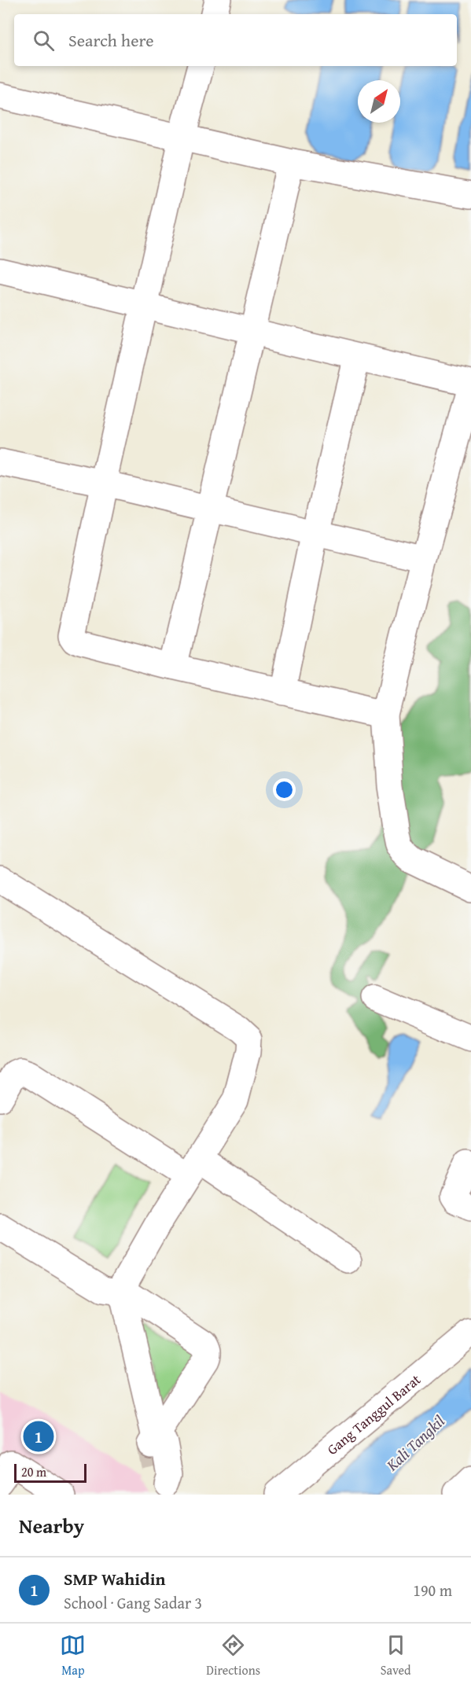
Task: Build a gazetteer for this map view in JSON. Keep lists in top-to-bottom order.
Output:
{
  "streets": {
    "street": ["Gang Tanggul Barat"]
  },
  "water": ["Kali Tangkil"],
  "scale_bar": "20 m",
  "north": "top right",
  "page": {
    "search": "Search here",
    "pins": "1",
    "scale": "20 m",
    "heading": "Nearby",
    "list": [
      {
        "mark": "1",
        "name": "SMP Wahidin",
        "note": "School · Gang Sadar 3",
        "value": "190 m"
      }
    ],
    "nav": ["Map", "Directions", "Saved"]
  }
}
